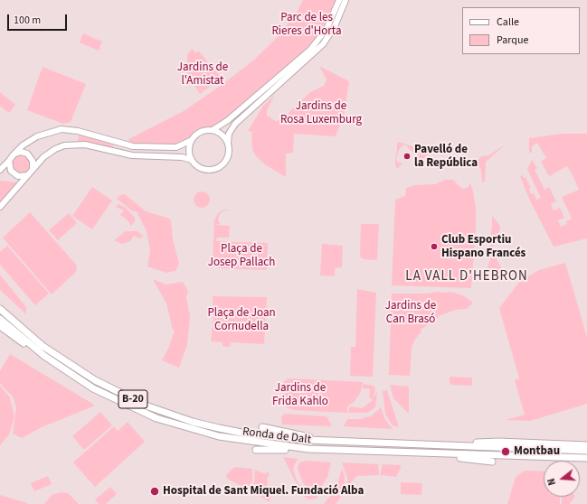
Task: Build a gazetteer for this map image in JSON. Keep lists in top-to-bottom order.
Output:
{
  "streets": {
    "highway": ["B-20", "Ronda de Dalt"]
  },
  "districts": ["LA VALL D'HEBRON"],
  "parks": [
    "Parc de les Rieres d'Horta",
    "Jardins de l'Amistat",
    "Jardins de Rosa Luxemburg",
    "Plaça de Josep Pallach",
    "Jardins de Can Brasó",
    "Plaça de Joan Cornudella",
    "Jardins de Frida Kahlo"
  ],
  "places": [
    "Pavelló de la República",
    "Club Esportiu Hispano Francés",
    "Montbau",
    "Hospital de Sant Miquel. Fundació Alba"
  ],
  "legend": ["Calle", "Parque"],
  "scale_bar": "100 m",
  "north": "left"
}
